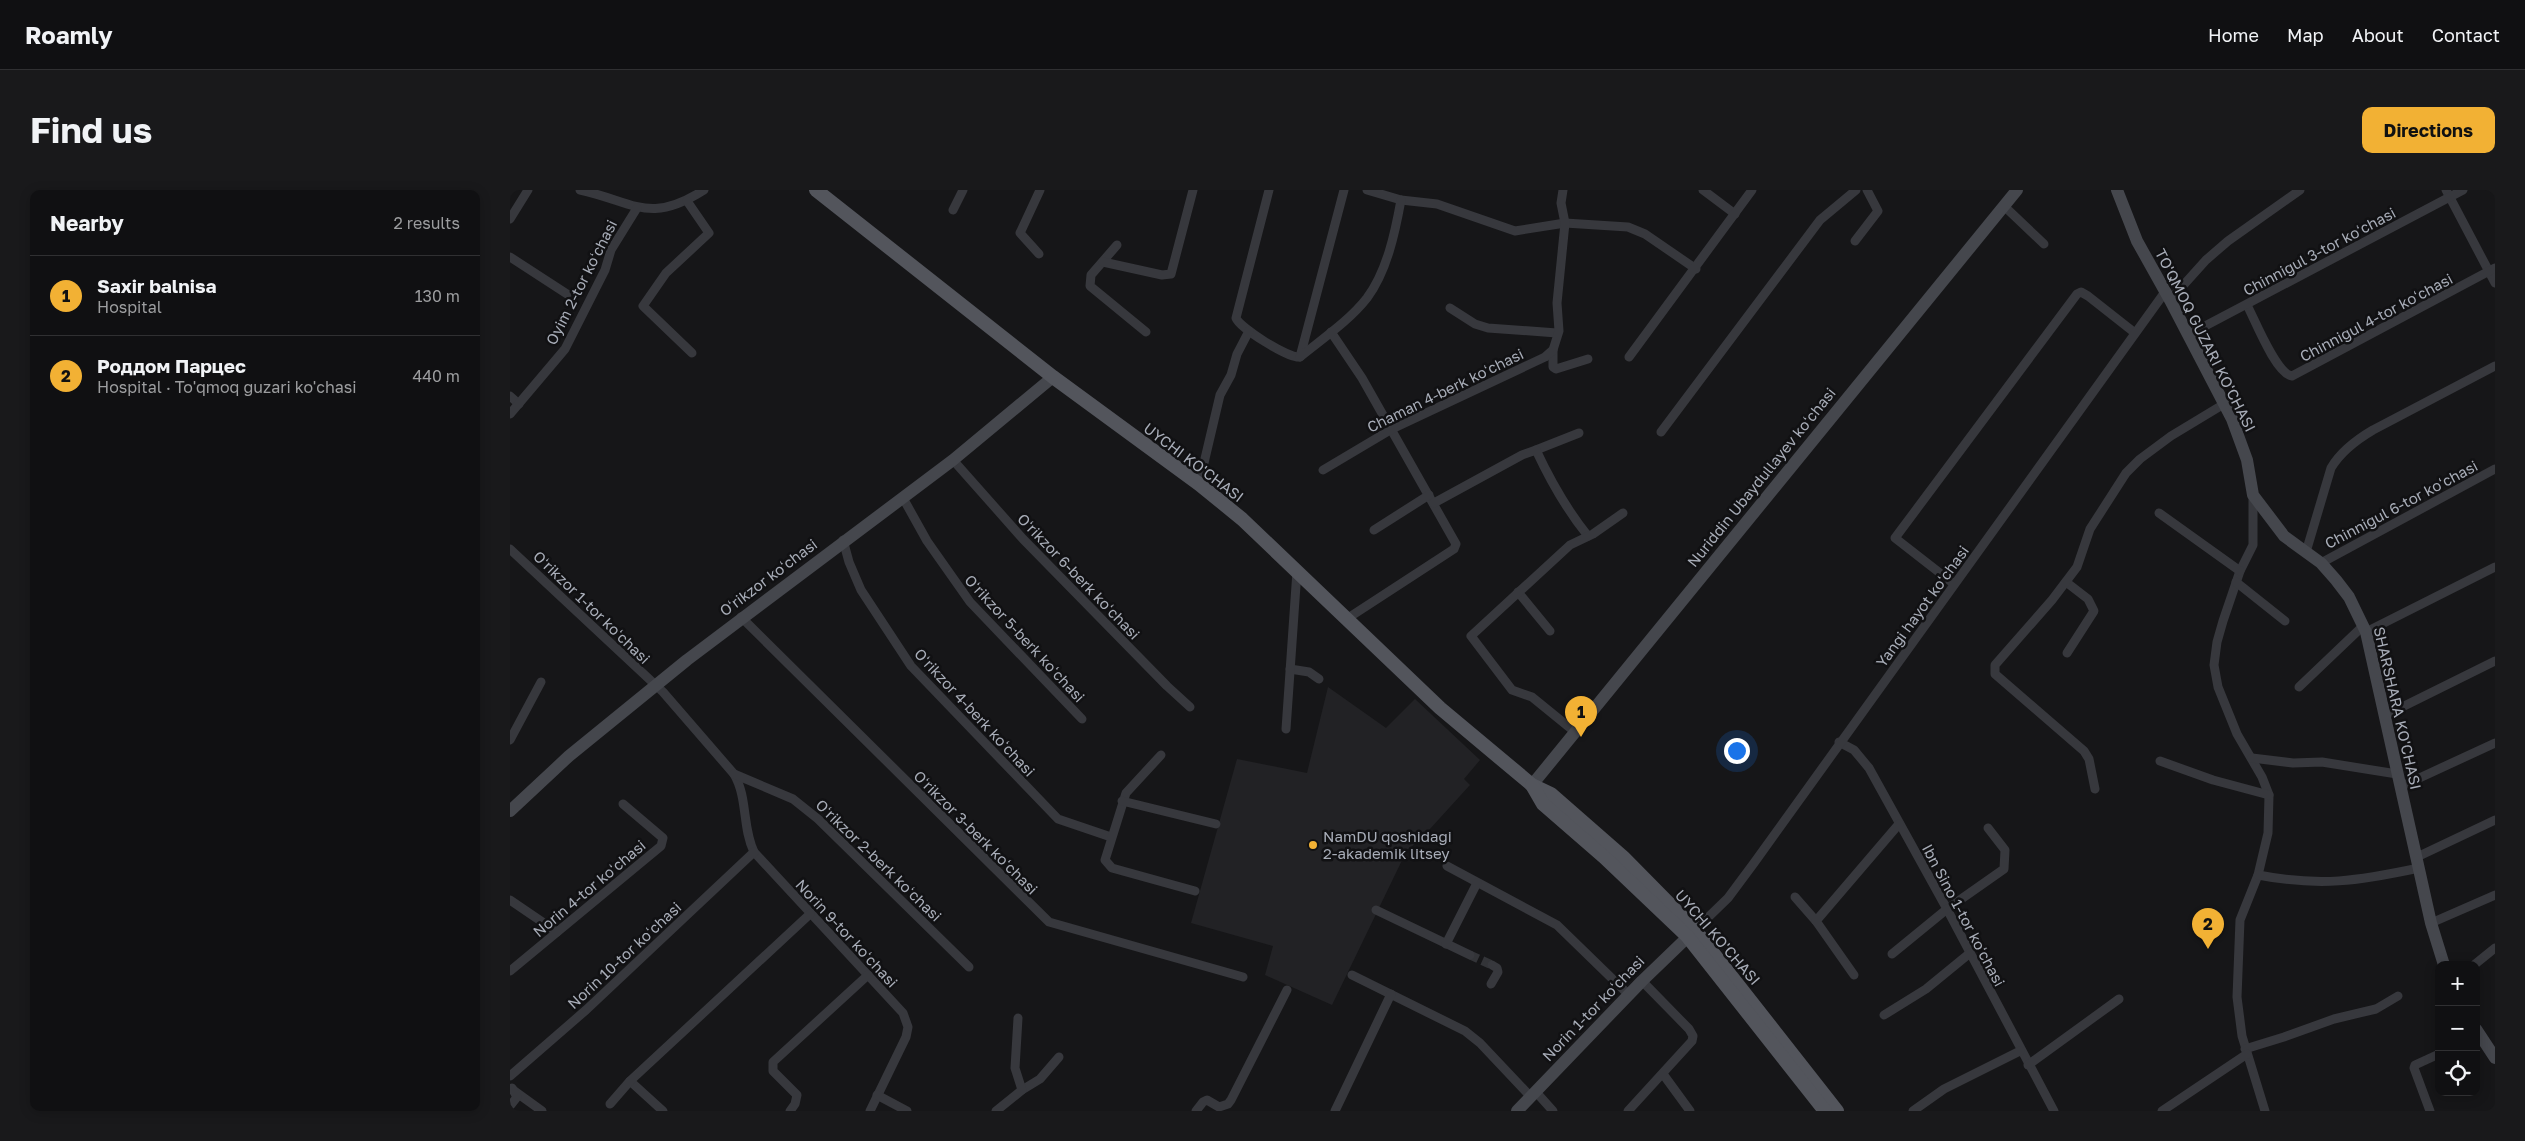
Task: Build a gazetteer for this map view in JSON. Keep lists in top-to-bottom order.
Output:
{
  "streets": {
    "main road": [
      "TO'QMOQ GUZARI KO'CHASI",
      "UYCHI KO'CHASI",
      "Nuriddin Ubaydullayev koʻchasi",
      "Oʻrikzor koʻchasi",
      "SHARSHARA KO'CHASI",
      "Norin 1-tor koʻchasi"
    ],
    "street": [
      "Chinnigul 3-tor koʻchasi",
      "Oyim 2-tor koʻchasi",
      "Chinnigul 4-tor koʻchasi",
      "Chaman 4-berk koʻchasi",
      "Chinnigul 6-tor koʻchasi",
      "Oʻrikzor 6-berk koʻchasi",
      "Yangi hayot koʻchasi",
      "Oʻrikzor 1-tor koʻchasi",
      "Oʻrikzor 5-berk koʻchasi",
      "Oʻrikzor 4-berk koʻchasi",
      "Oʻrikzor 3-berk koʻchasi",
      "Oʻrikzor 2-berk koʻchasi",
      "Norin 4-tor koʻchasi",
      "Ibn Sino 1-tor koʻchasi",
      "Norin 9-tor koʻchasi",
      "Norin 10-tor koʻchasi"
    ]
  },
  "crossings": [
    ["Chinnigul 3-tor koʻchasi", "Chinnigul 4-tor koʻchasi"],
    ["Chinnigul 3-tor koʻchasi", "TO'QMOQ GUZARI KO'CHASI"],
    ["TO'QMOQ GUZARI KO'CHASI", "Yangi hayot koʻchasi"],
    ["TO'QMOQ GUZARI KO'CHASI", "SHARSHARA KO'CHASI"],
    ["UYCHI KO'CHASI", "Nuriddin Ubaydullayev koʻchasi"],
    ["UYCHI KO'CHASI", "Oʻrikzor koʻchasi"],
    ["UYCHI KO'CHASI", "Yangi hayot koʻchasi"],
    ["UYCHI KO'CHASI", "Norin 1-tor koʻchasi"],
    ["Chinnigul 6-tor koʻchasi", "SHARSHARA KO'CHASI"],
    ["Oʻrikzor 6-berk koʻchasi", "Oʻrikzor koʻchasi"],
    ["Oʻrikzor koʻchasi", "Oʻrikzor 1-tor koʻchasi"],
    ["Oʻrikzor koʻchasi", "Oʻrikzor 5-berk koʻchasi"],
    ["Oʻrikzor koʻchasi", "Oʻrikzor 4-berk koʻchasi"],
    ["Oʻrikzor koʻchasi", "Oʻrikzor 3-berk koʻchasi"],
    ["Yangi hayot koʻchasi", "Ibn Sino 1-tor koʻchasi"],
    ["Yangi hayot koʻchasi", "Norin 1-tor koʻchasi"],
    ["Oʻrikzor 1-tor koʻchasi", "Oʻrikzor 2-berk koʻchasi"],
    ["Oʻrikzor 1-tor koʻchasi", "Norin 9-tor koʻchasi"],
    ["Oʻrikzor 2-berk koʻchasi", "Norin 9-tor koʻchasi"],
    ["Norin 9-tor koʻchasi", "Norin 10-tor koʻchasi"]
  ],
  "places": ["NamDU qoshidagi 2-akademik litsey"],
  "page": {
    "header": "Roamly",
    "nav": [
      "Home",
      "Map",
      "About",
      "Contact"
    ],
    "buttons": "Directions",
    "title": "Find us",
    "heading": ["Nearby", "2 results"],
    "list": [
      {
        "mark": "1",
        "name": "Saxir balnisa",
        "note": "Hospital",
        "value": "130 m"
      },
      {
        "mark": "2",
        "name": "Роддом Парцес",
        "note": "Hospital · To'qmoq guzari ko'chasi",
        "value": "440 m"
      }
    ],
    "pins": ["1", "2"],
    "map_buttons": ["+", "−"]
  }
}
